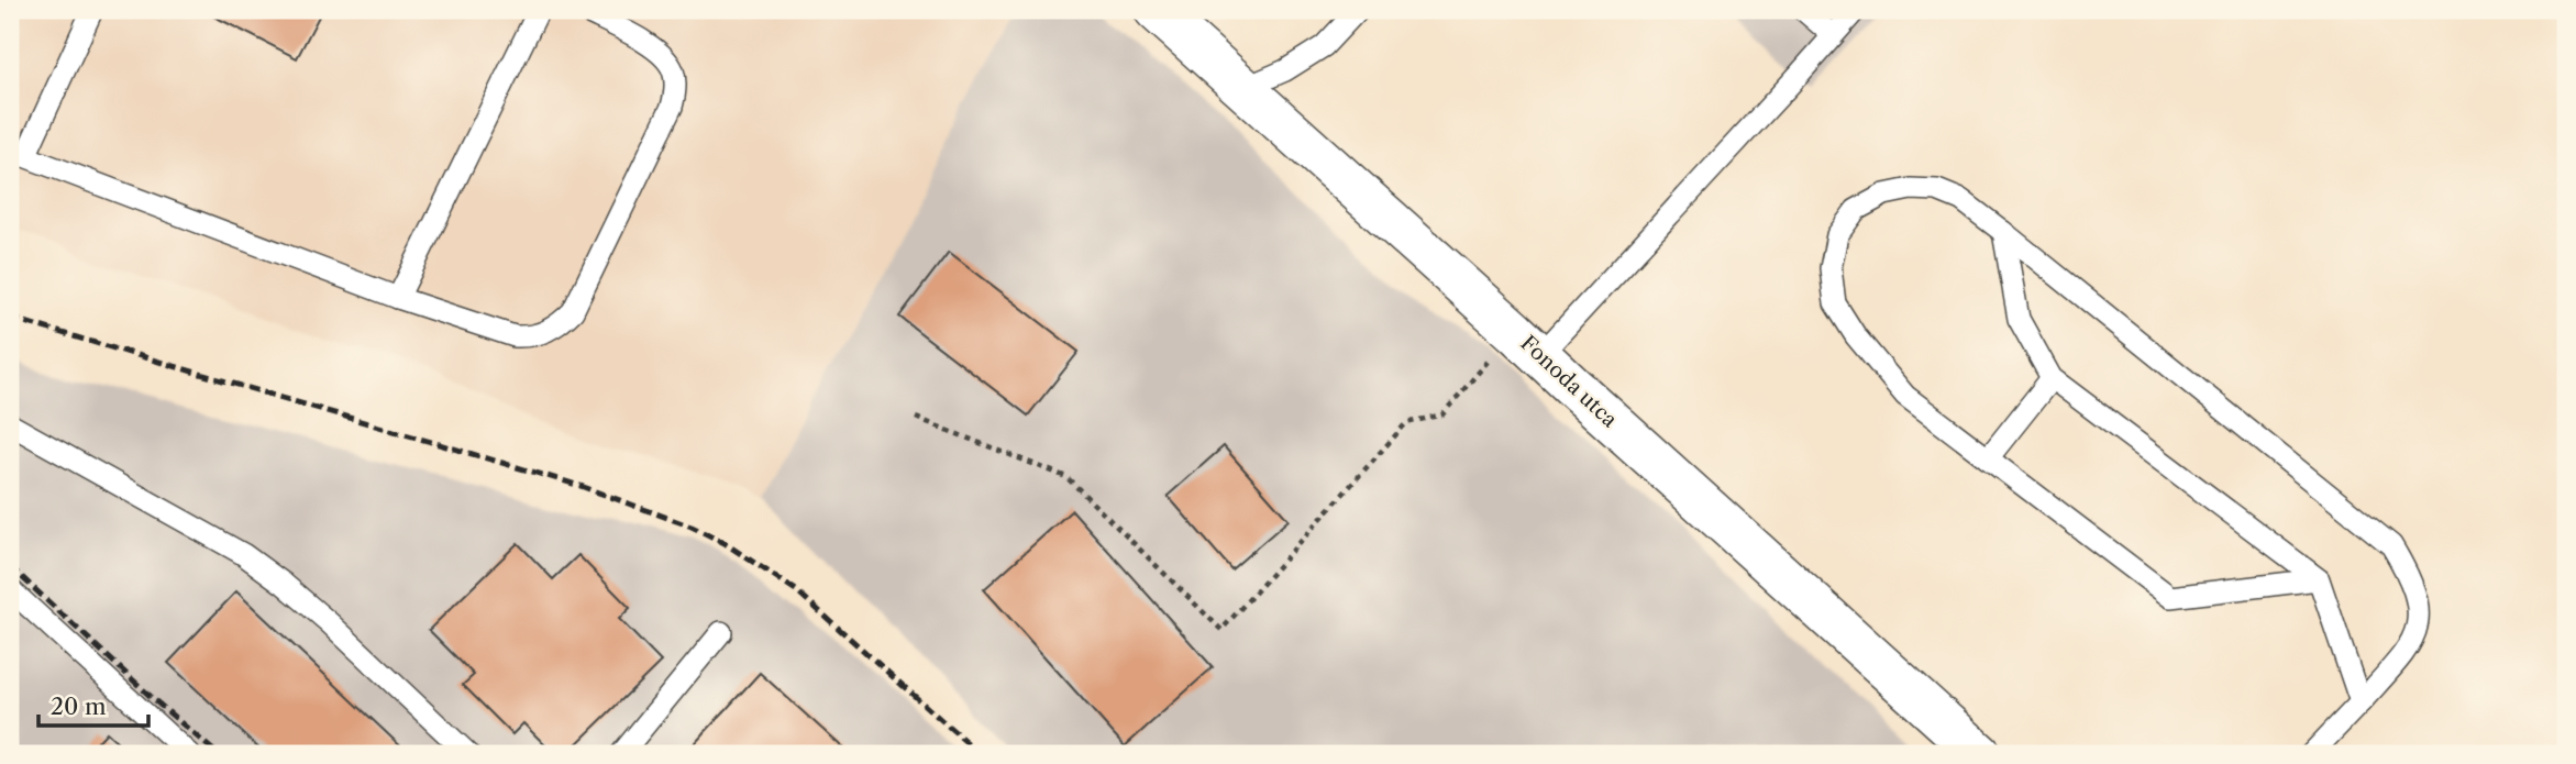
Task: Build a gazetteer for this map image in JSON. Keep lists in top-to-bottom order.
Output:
{
  "streets": {
    "street": ["Fonoda utca"]
  },
  "scale_bar": "20 m"
}
